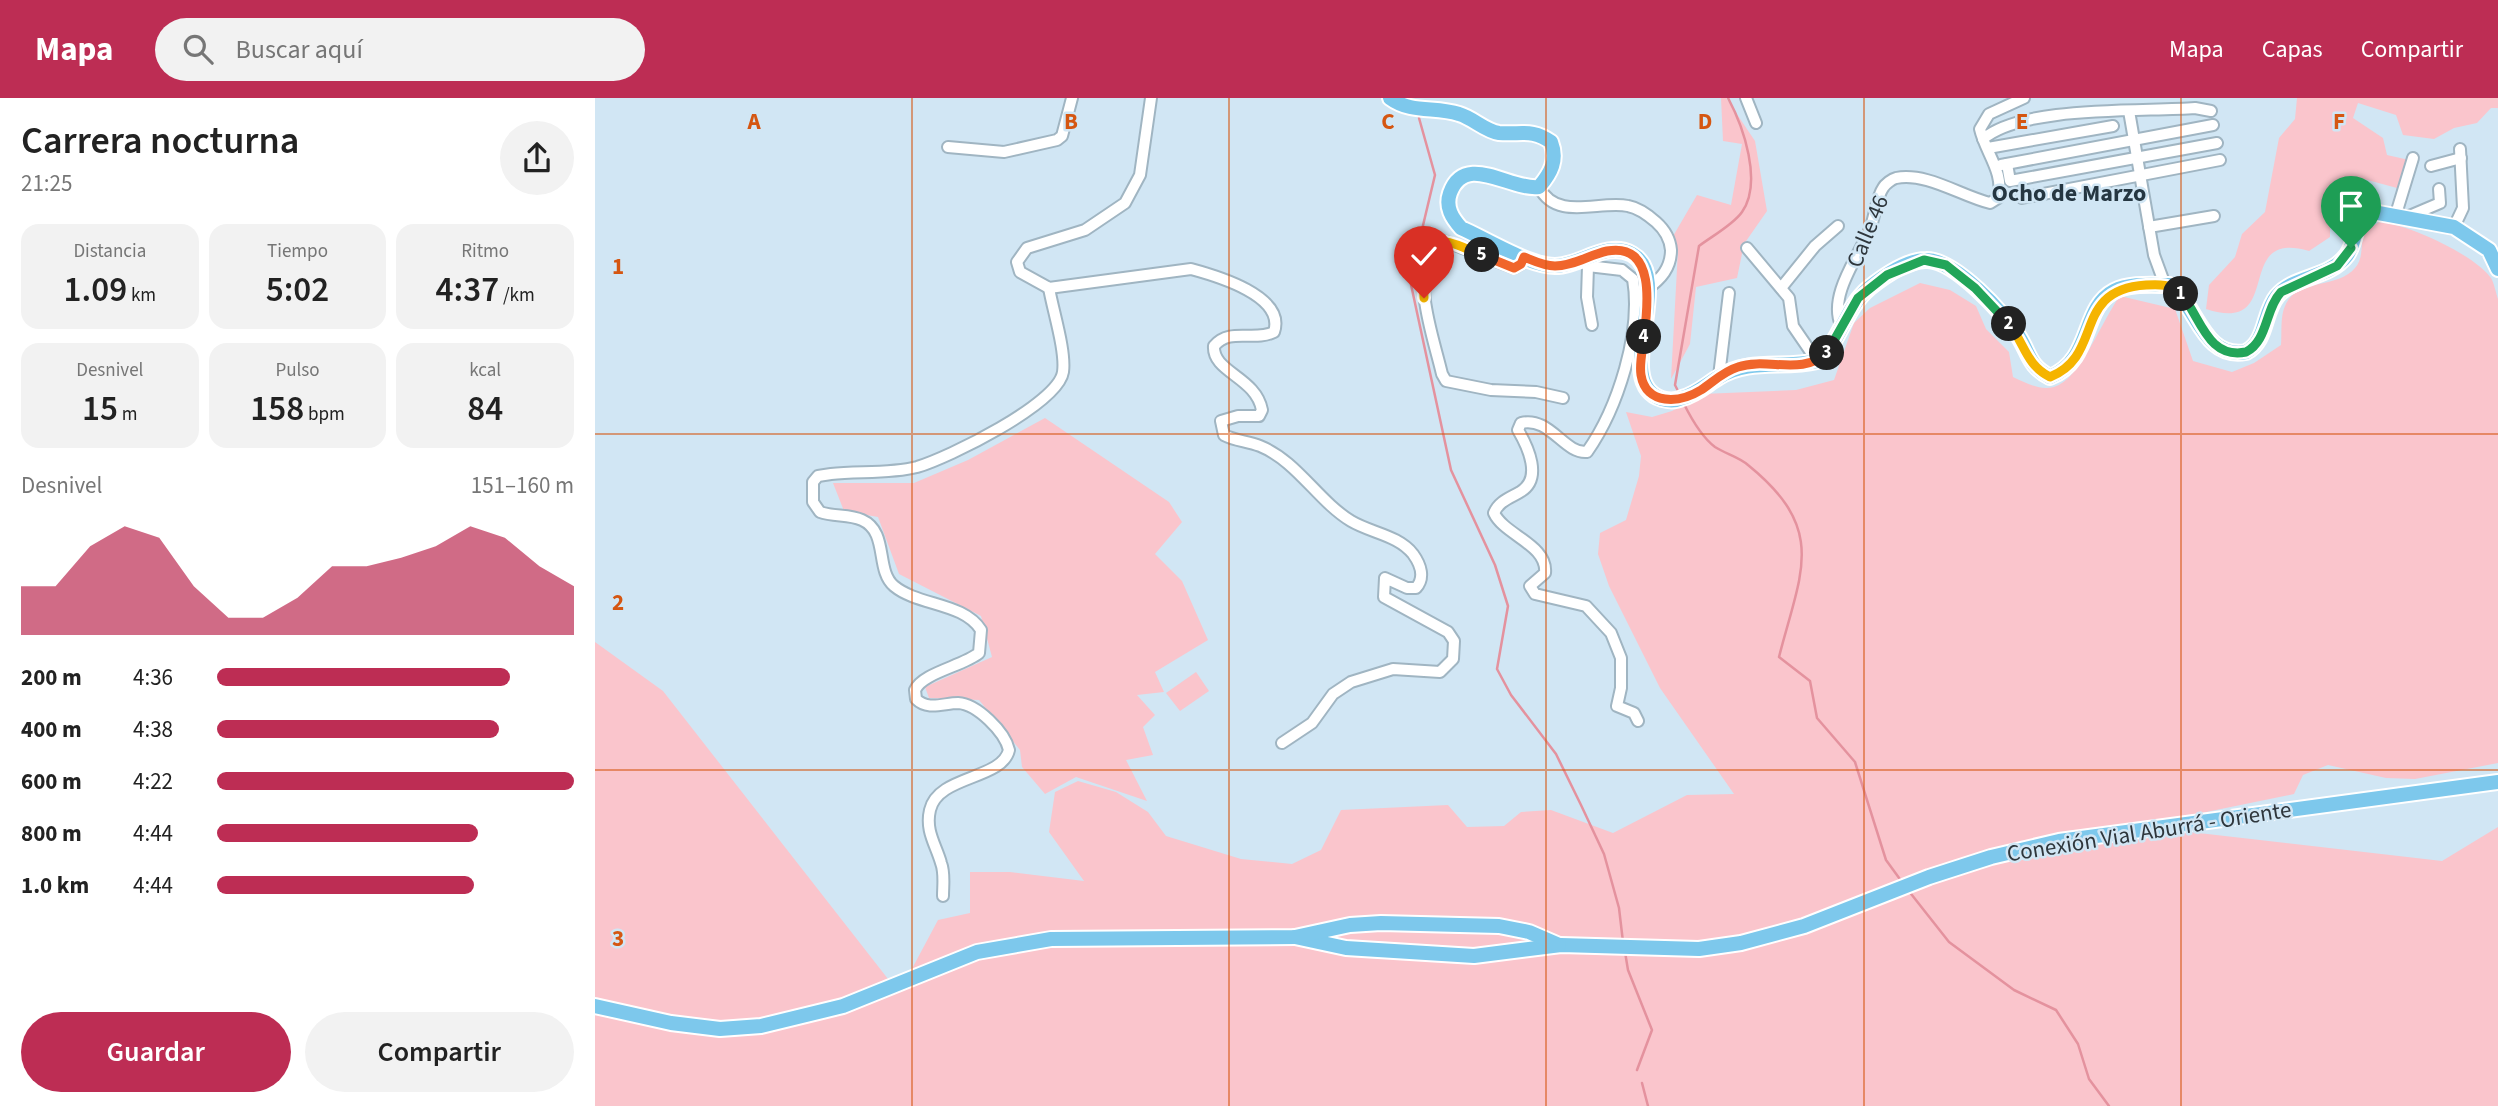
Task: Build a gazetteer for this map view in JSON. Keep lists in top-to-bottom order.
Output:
{
  "streets": {
    "main road": ["Conexión Vial Aburrá - Oriente"],
    "street": ["Calle 46"]
  },
  "districts": ["Ocho de Marzo"],
  "page": {
    "header": "Mapa",
    "search": "Buscar aquí",
    "nav": ["Mapa", "Capas", "Compartir"],
    "heading": ["Carrera nocturna", "21:25"],
    "stats": [
      ["Distancia", "1.09 km"],
      ["Tiempo", "5:02"],
      ["Ritmo", "4:37 /km"],
      ["Desnivel", "15 m"],
      ["Pulso", "158 bpm"],
      ["kcal", "84"]
    ],
    "pins": [
      "5",
      "1",
      "2",
      "4",
      "3"
    ],
    "chart": ["Desnivel", "151–160 m"],
    "list": [
      {
        "name": "200 m",
        "note": "4:36"
      },
      {
        "name": "400 m",
        "note": "4:38"
      },
      {
        "name": "600 m",
        "note": "4:22"
      },
      {
        "name": "800 m",
        "note": "4:44"
      },
      {
        "name": "1.0 km",
        "note": "4:44"
      }
    ],
    "buttons": ["Guardar", "Compartir"]
  },
  "grid": {
    "columns": [
      "A",
      "B",
      "C",
      "D",
      "E",
      "F"
    ],
    "rows": ["1", "2", "3"]
  }
}
